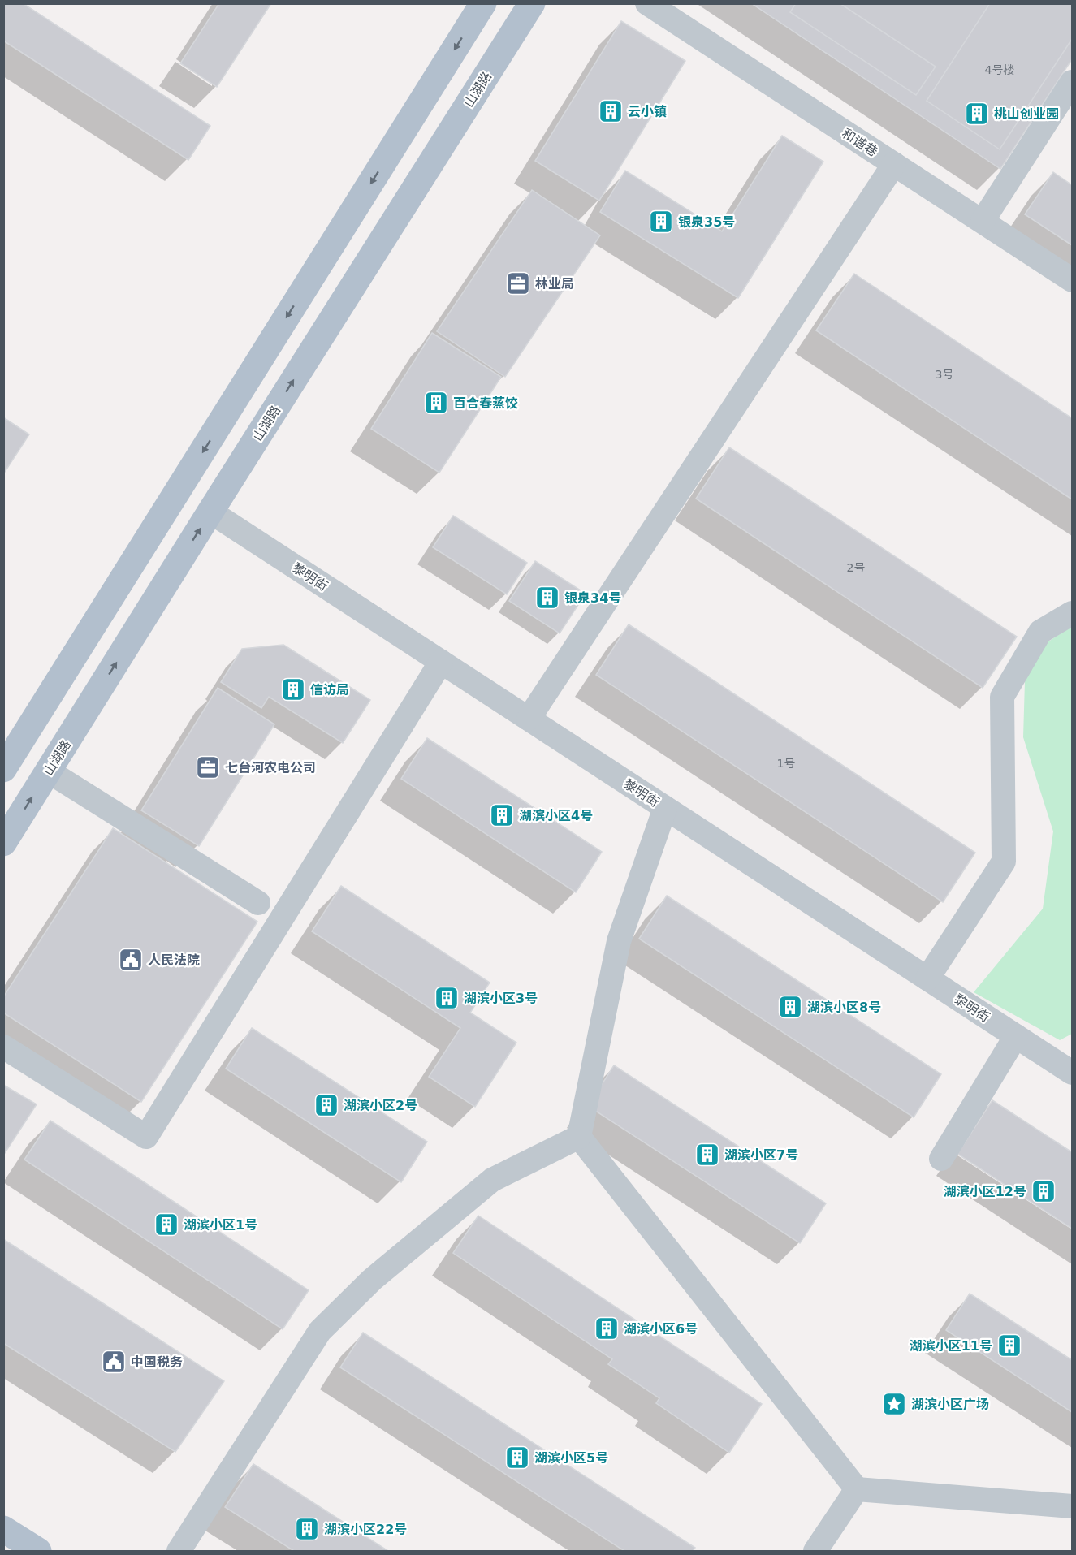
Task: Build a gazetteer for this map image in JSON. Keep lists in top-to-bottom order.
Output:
{
  "streets": {
    "main road": ["山湖路"],
    "street": ["和谐巷", "黎明街"]
  },
  "crossings": [
    ["山湖路", "黎明街"]
  ],
  "places": {
    "building": [
      "云小镇",
      "桃山创业园",
      "银泉35号",
      "百合春蒸饺",
      "银泉34号",
      "信访局",
      "湖滨小区4号",
      "湖滨小区3号",
      "湖滨小区8号",
      "湖滨小区2号",
      "湖滨小区7号",
      "湖滨小区12号",
      "湖滨小区1号",
      "湖滨小区6号",
      "湖滨小区11号",
      "湖滨小区5号",
      "湖滨小区22号"
    ],
    "office": ["林业局", "七台河农电公司"],
    "public building": ["人民法院", "中国税务"],
    "place": ["湖滨小区广场"]
  },
  "house_numbers": [
    "4号楼",
    "3号",
    "2号",
    "1号"
  ]
}
